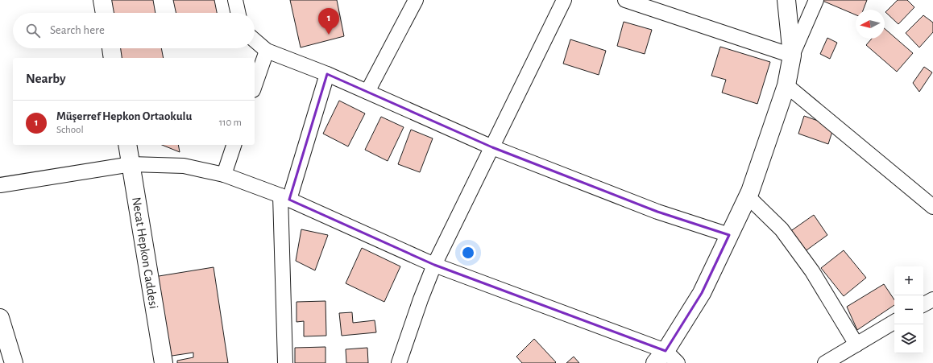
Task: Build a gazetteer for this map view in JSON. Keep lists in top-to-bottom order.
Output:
{
  "streets": {
    "street": ["Necat Hepkon Caddesi"]
  },
  "north": "left",
  "page": {
    "pins": "1",
    "search": "Search here",
    "heading": "Nearby",
    "list": [
      {
        "mark": "1",
        "name": "Müşerref Hepkon Ortaokulu",
        "note": "School",
        "value": "110 m"
      }
    ],
    "map_buttons": ["+", "−"]
  }
}
